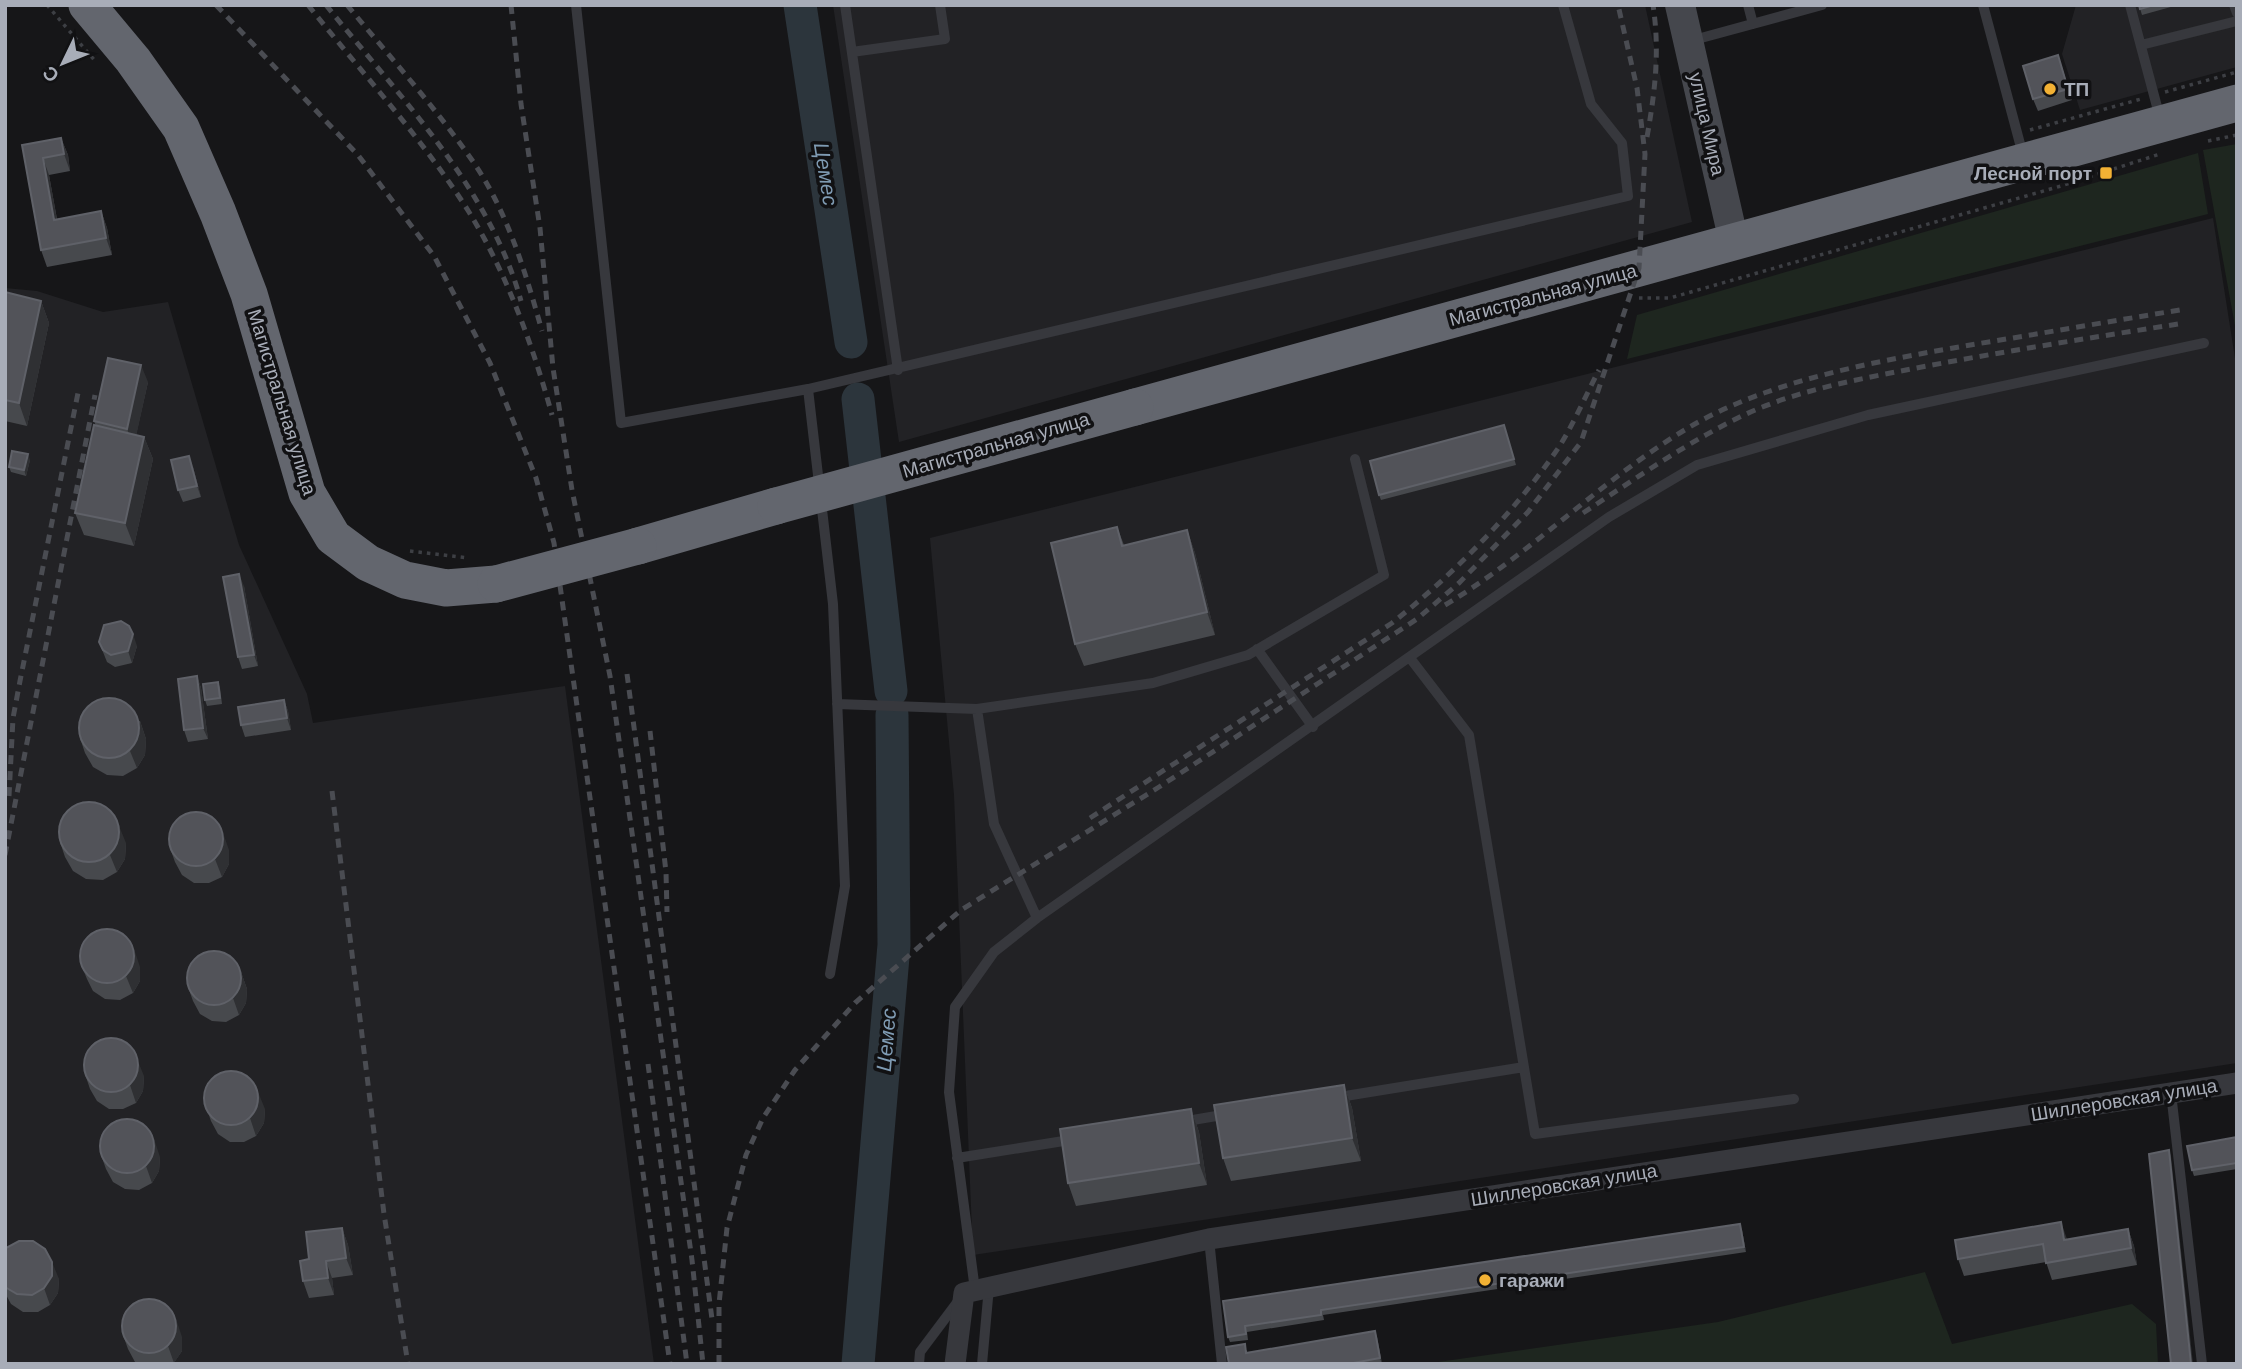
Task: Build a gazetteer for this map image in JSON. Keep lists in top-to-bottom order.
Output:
{
  "streets": {
    "highway": ["Магистральная улица"],
    "street": ["улица Мира", "Шиллеровская улица"]
  },
  "crossings": [
    ["улица Мира", "Магистральная улица"]
  ],
  "water": ["Цемес"],
  "places": {
    "other": ["ТП", "гаражи"],
    "transit": ["Лесной порт"]
  },
  "north": "bottom left"
}
